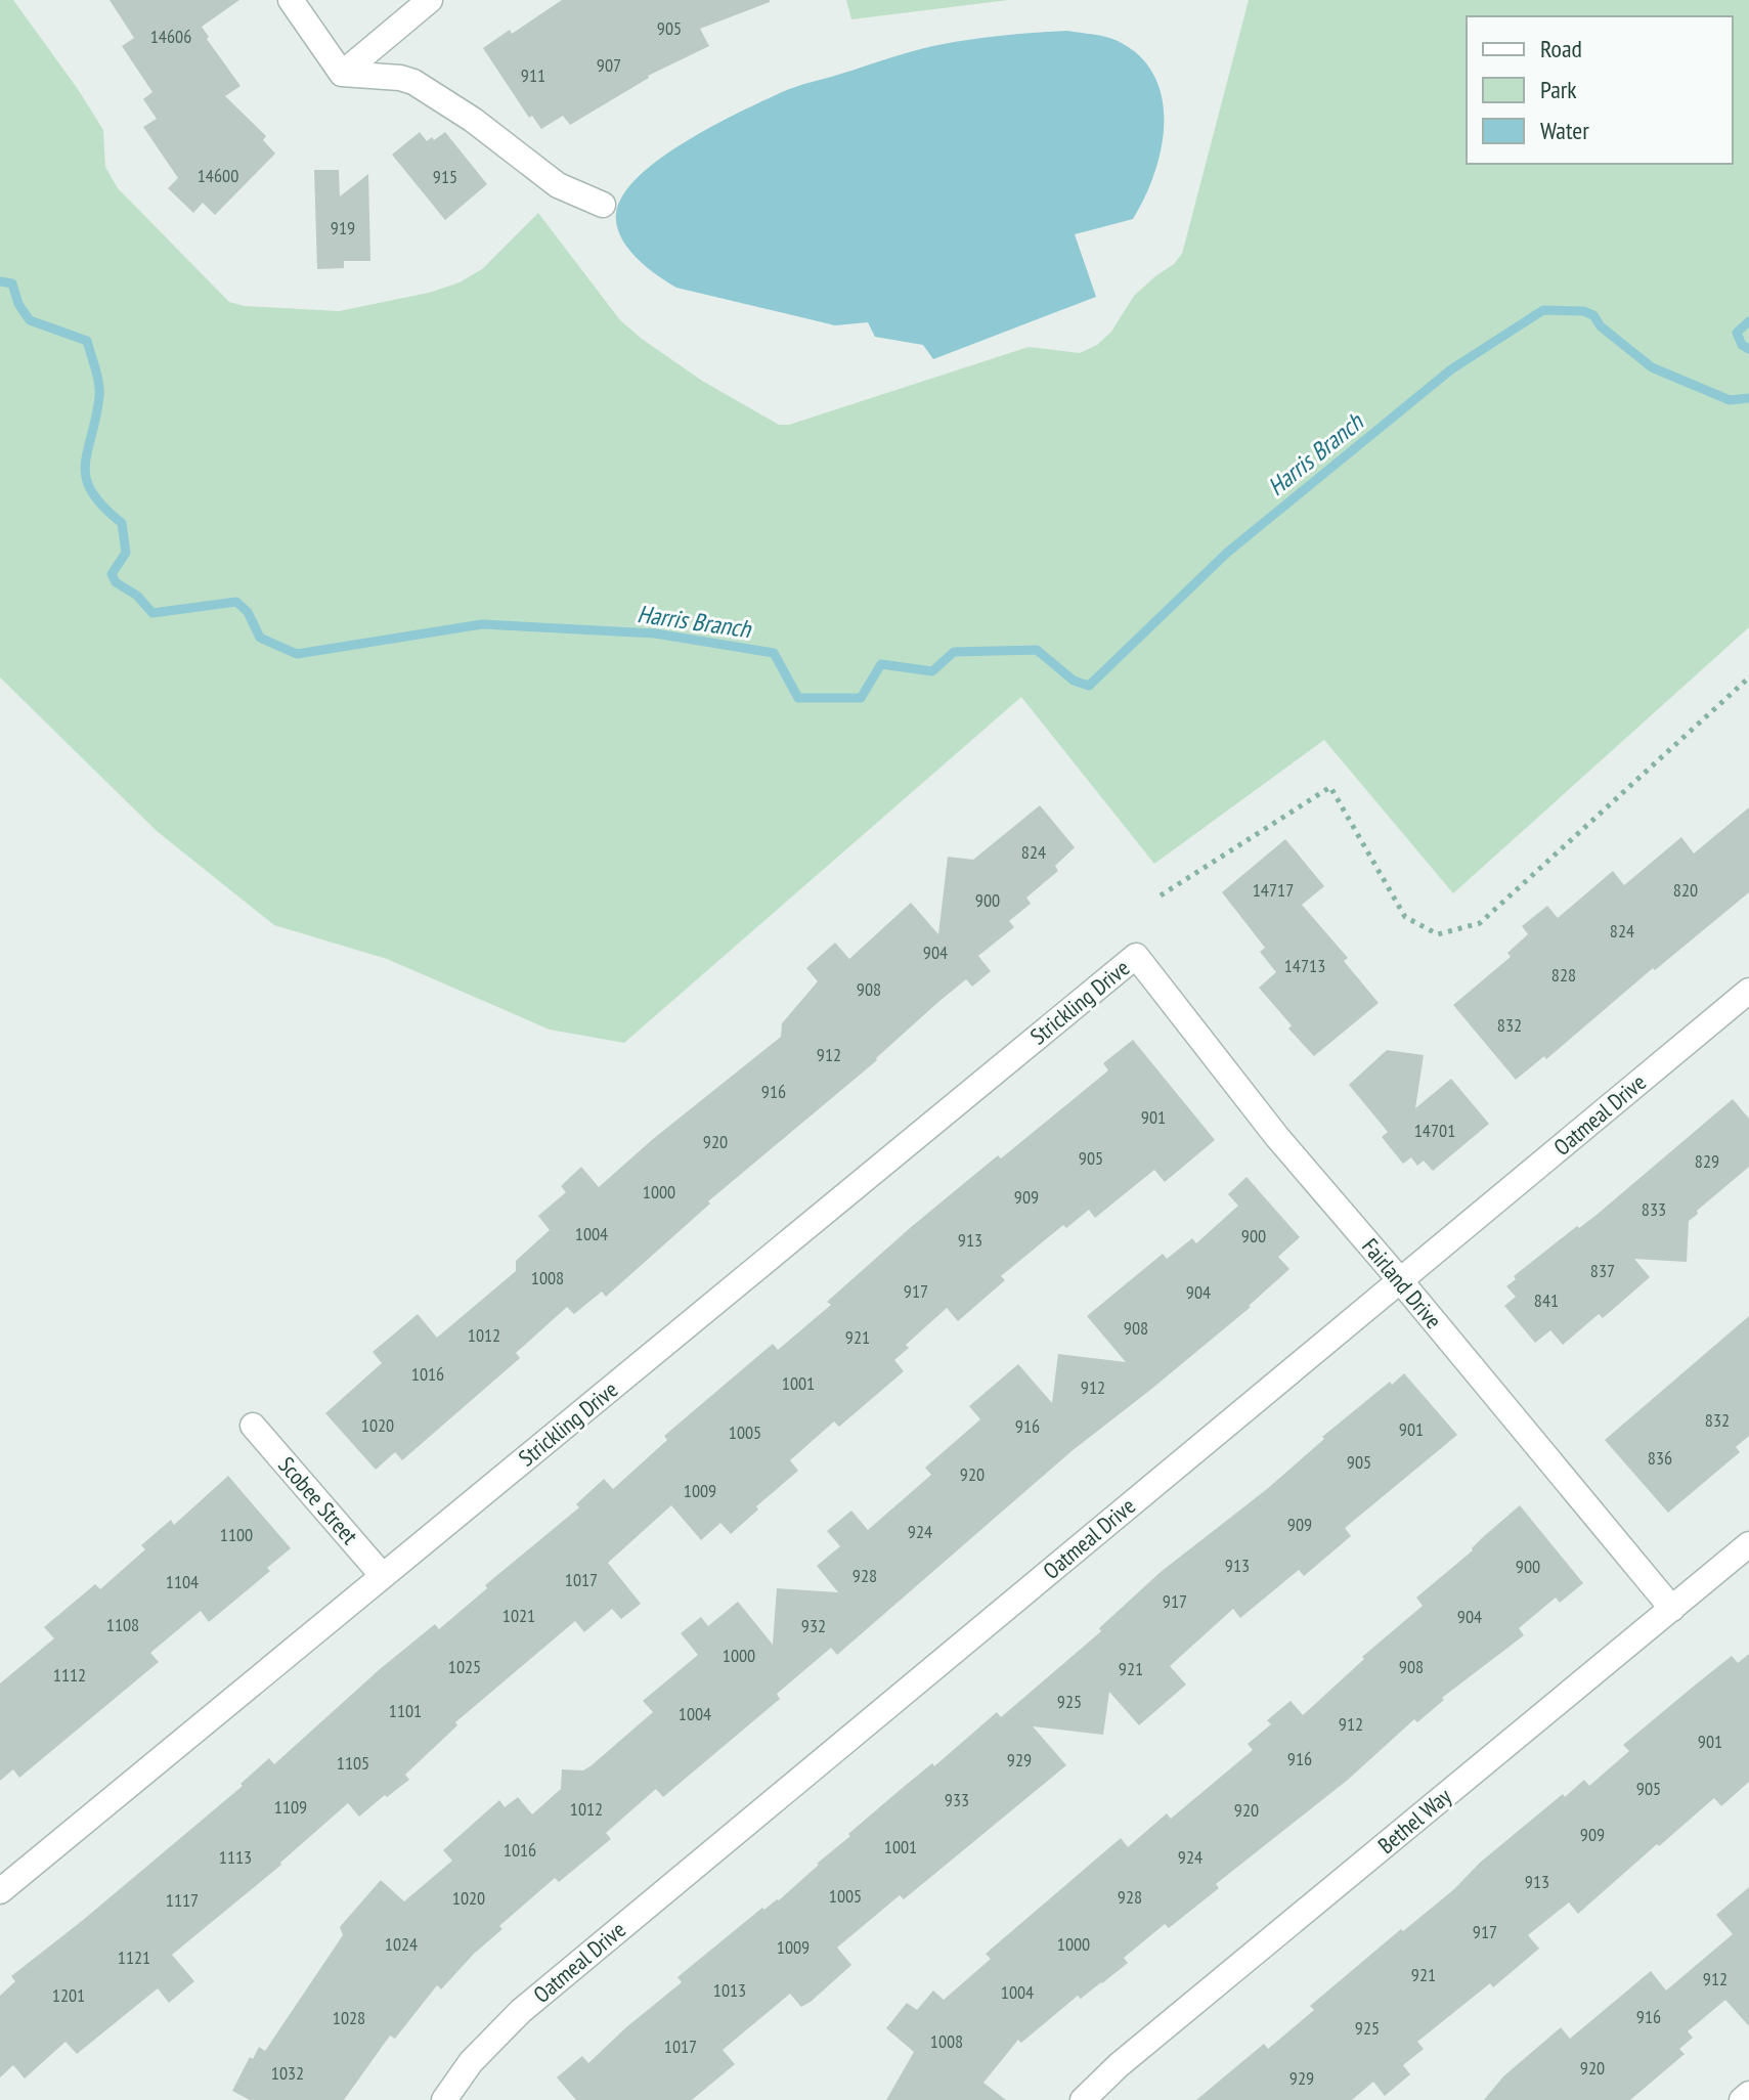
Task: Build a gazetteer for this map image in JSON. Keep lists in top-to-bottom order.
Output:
{
  "streets": {
    "street": [
      "Strickling Drive",
      "Oatmeal Drive",
      "Fairland Drive",
      "Scobee Street",
      "Bethel Way"
    ]
  },
  "crossings": [
    ["Strickling Drive", "Fairland Drive"],
    ["Strickling Drive", "Scobee Street"],
    ["Oatmeal Drive", "Fairland Drive"],
    ["Fairland Drive", "Bethel Way"]
  ],
  "water": ["Harris Branch"],
  "house_numbers": [
    "905",
    "14606",
    "907",
    "911",
    "14600",
    "915",
    "919",
    "824",
    "14717",
    "820",
    "900",
    "824",
    "904",
    "14713",
    "828",
    "908",
    "832",
    "912",
    "916",
    "901",
    "14701",
    "920",
    "905",
    "829",
    "1000",
    "909",
    "833",
    "1004",
    "900",
    "913",
    "837",
    "1008",
    "917",
    "904",
    "841",
    "908",
    "1012",
    "921",
    "1016",
    "1001",
    "912",
    "832",
    "1020",
    "916",
    "901",
    "1005",
    "836",
    "905",
    "920",
    "1009",
    "909",
    "924",
    "1100",
    "913",
    "900",
    "928",
    "1017",
    "1104",
    "917",
    "1021",
    "904",
    "1108",
    "932",
    "1000",
    "1025",
    "908",
    "921",
    "1112",
    "925",
    "1101",
    "1004",
    "912",
    "901",
    "916",
    "929",
    "1105",
    "905",
    "933",
    "1109",
    "1012",
    "920",
    "909",
    "1001",
    "1016",
    "1113",
    "924",
    "913",
    "1005",
    "928",
    "1020",
    "1117",
    "917",
    "1024",
    "1000",
    "1009",
    "1121",
    "921",
    "912",
    "1013",
    "1004",
    "1201",
    "916",
    "1028",
    "925",
    "1008",
    "1017",
    "920",
    "1032",
    "929"
  ],
  "legend": ["Road", "Park", "Water"]
}
